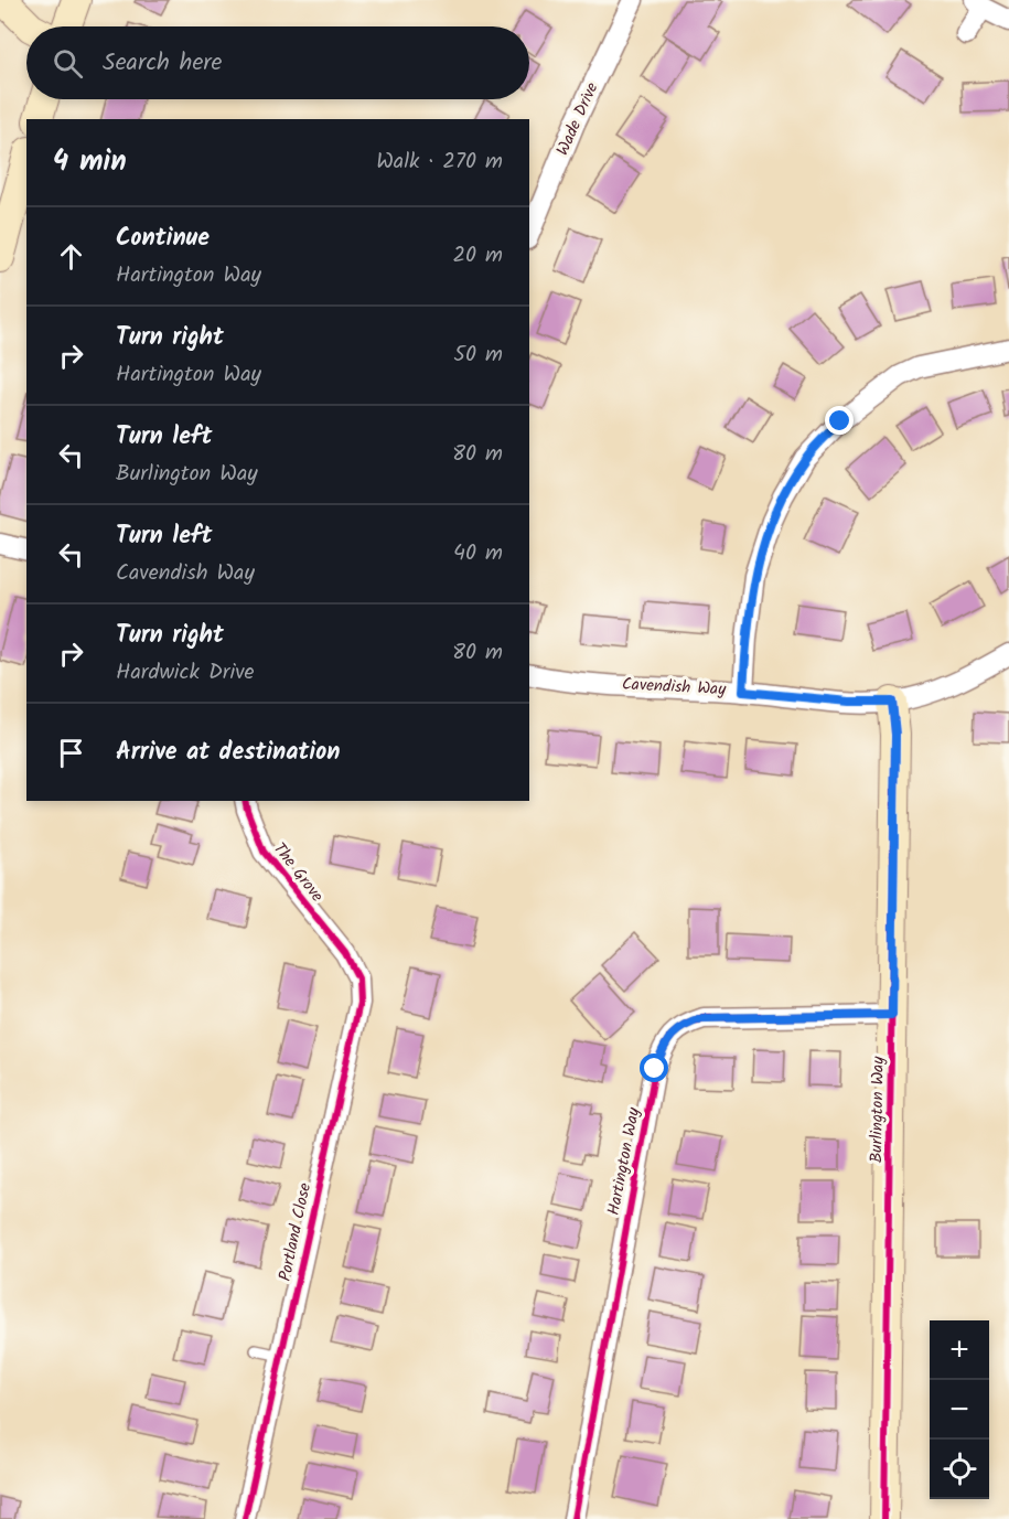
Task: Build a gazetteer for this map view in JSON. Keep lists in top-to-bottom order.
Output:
{
  "streets": {
    "street": [
      "Wade Drive",
      "Cavendish Way",
      "The Grove",
      "Burlington Way",
      "Hartington Way",
      "Portland Close"
    ]
  },
  "crossings": [
    ["Cavendish Way", "Burlington Way"],
    ["The Grove", "Portland Close"],
    ["Burlington Way", "Hartington Way"]
  ],
  "page": {
    "search": "Search here",
    "heading": ["4 min", "Walk · 270 m"],
    "list": [
      ["Continue", "Hartington Way", "20 m"],
      ["Turn right", "Hartington Way", "50 m"],
      ["Turn left", "Burlington Way", "80 m"],
      ["Turn left", "Cavendish Way", "40 m"],
      ["Turn right", "Hardwick Drive", "80 m"],
      "Arrive at destination"
    ],
    "map_buttons": ["+", "−"]
  }
}
